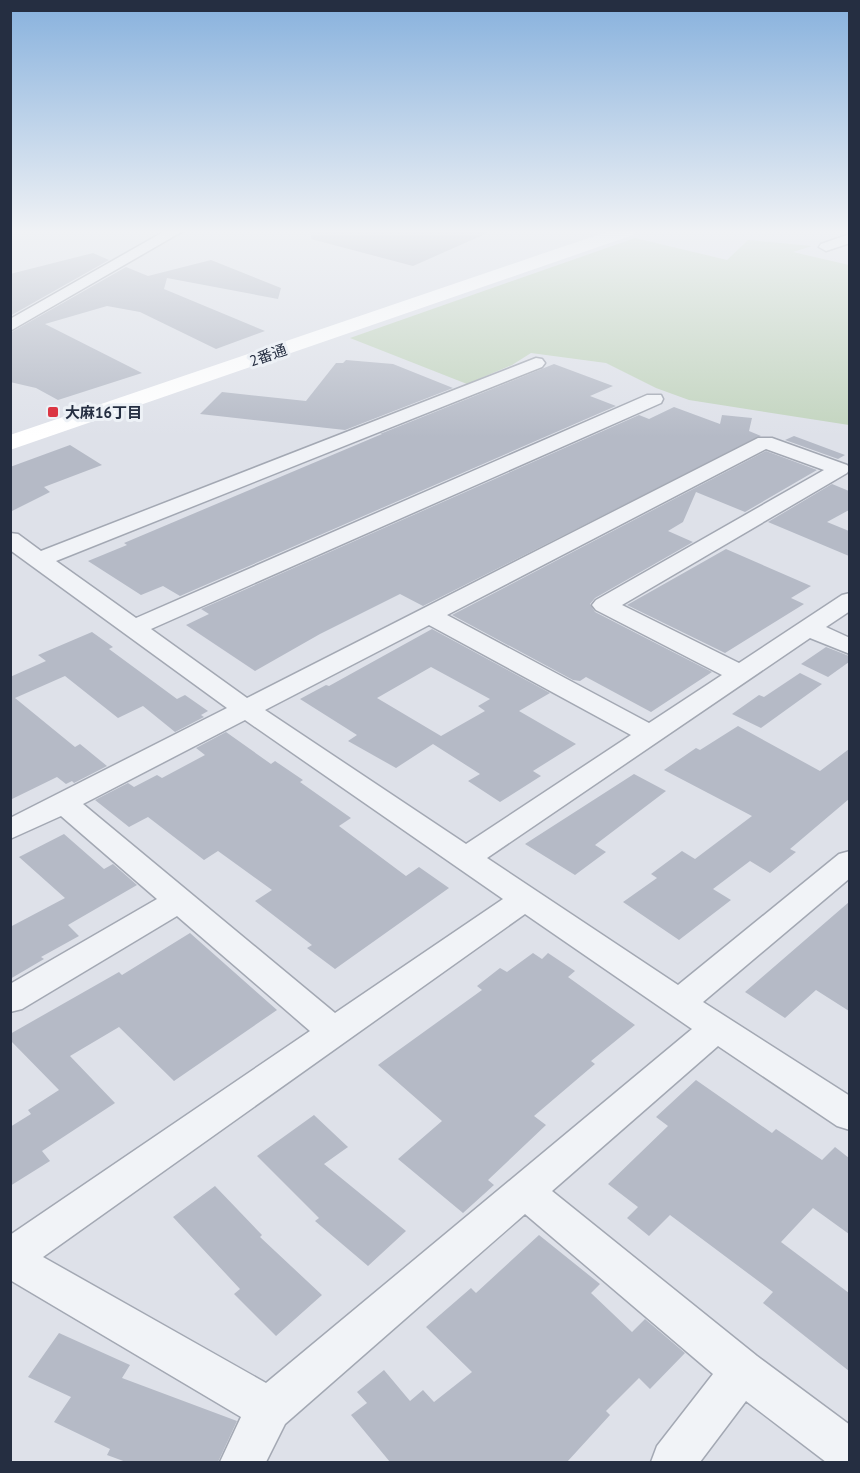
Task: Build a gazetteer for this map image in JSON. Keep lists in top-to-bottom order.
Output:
{
  "streets": {
    "street": ["2番通"]
  },
  "places": {
    "transit": ["大麻16丁目"]
  }
}
